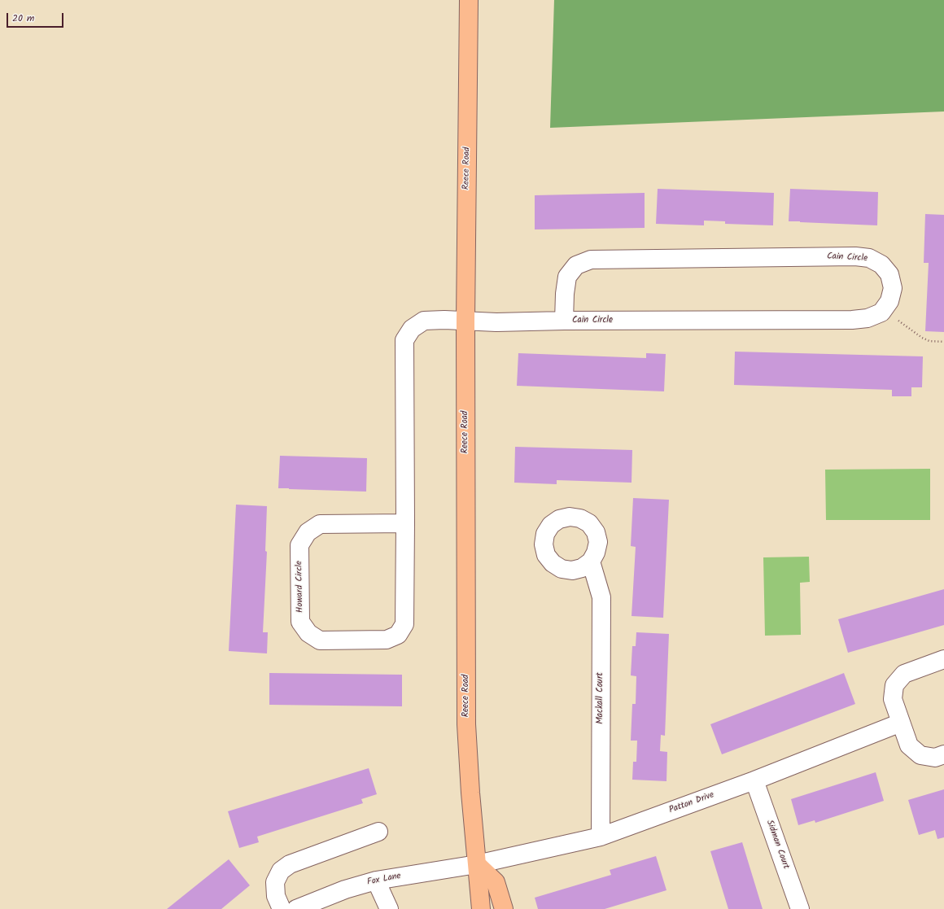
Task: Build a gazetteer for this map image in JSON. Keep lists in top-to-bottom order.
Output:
{
  "streets": {
    "main road": ["Reece Road"],
    "street": [
      "Cain Circle",
      "Howard Circle",
      "Mackall Court",
      "Patton Drive",
      "Sidman Court",
      "Fox Lane"
    ]
  },
  "crossings": [
    ["Reece Road", "Cain Circle"],
    ["Reece Road", "Howard Circle"],
    ["Reece Road", "Patton Drive"],
    ["Reece Road", "Fox Lane"],
    ["Cain Circle", "Howard Circle"],
    ["Mackall Court", "Patton Drive"],
    ["Patton Drive", "Sidman Court"],
    ["Patton Drive", "Fox Lane"]
  ],
  "scale_bar": "20 m"
}
